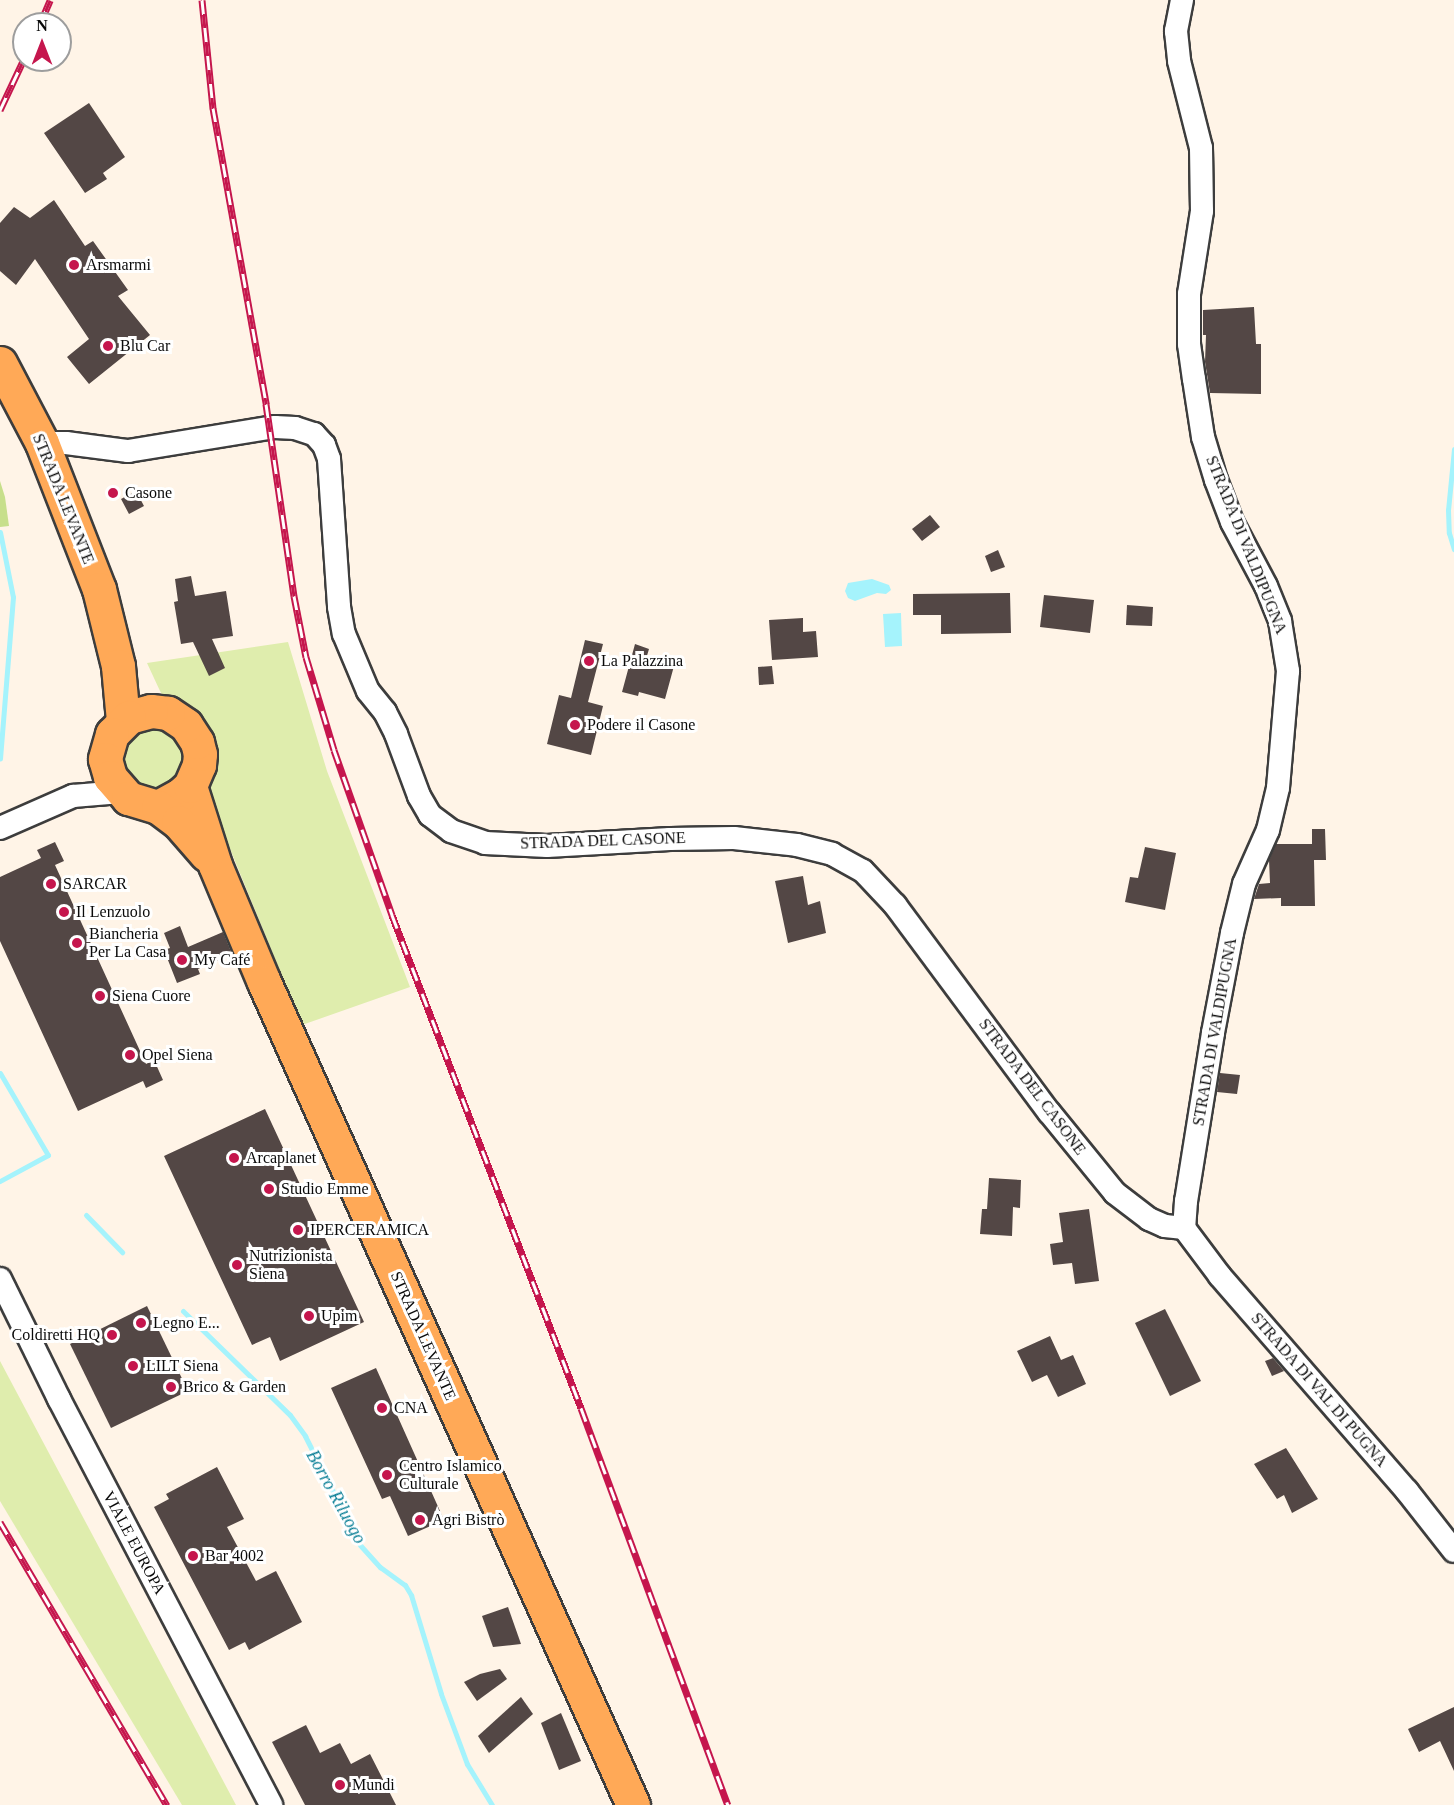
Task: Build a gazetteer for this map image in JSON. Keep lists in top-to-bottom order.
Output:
{
  "streets": {
    "main road": ["STRADA LEVANTE"],
    "street": [
      "STRADA DI VALDIPUGNA",
      "STRADA DEL CASONE",
      "STRADA DI VAL DI PUGNA",
      "VIALE EUROPA"
    ]
  },
  "crossings": [
    ["STRADA LEVANTE", "STRADA DEL CASONE"],
    ["STRADA DI VALDIPUGNA", "STRADA DEL CASONE"],
    ["STRADA DI VALDIPUGNA", "STRADA DI VAL DI PUGNA"],
    ["STRADA DEL CASONE", "STRADA DI VAL DI PUGNA"]
  ],
  "water": ["Borro Riluogo"],
  "places": [
    "Arsmarmi",
    "Blu Car",
    "Casone",
    "La Palazzina",
    "Podere il Casone",
    "SARCAR",
    "Il Lenzuolo",
    "Biancheria Per La Casa",
    "My Café",
    "Siena Cuore",
    "Opel Siena",
    "Arcaplanet",
    "Studio Emme",
    "IPERCERAMICA",
    "Nutrizionista Siena",
    "Upim",
    "Legno E...",
    "Coldiretti HQ",
    "LILT Siena",
    "Brico & Garden",
    "CNA",
    "Centro Islamico Culturale",
    "Agri Bistrò",
    "Bar 4002",
    "Mundi"
  ],
  "north": "top"
}
